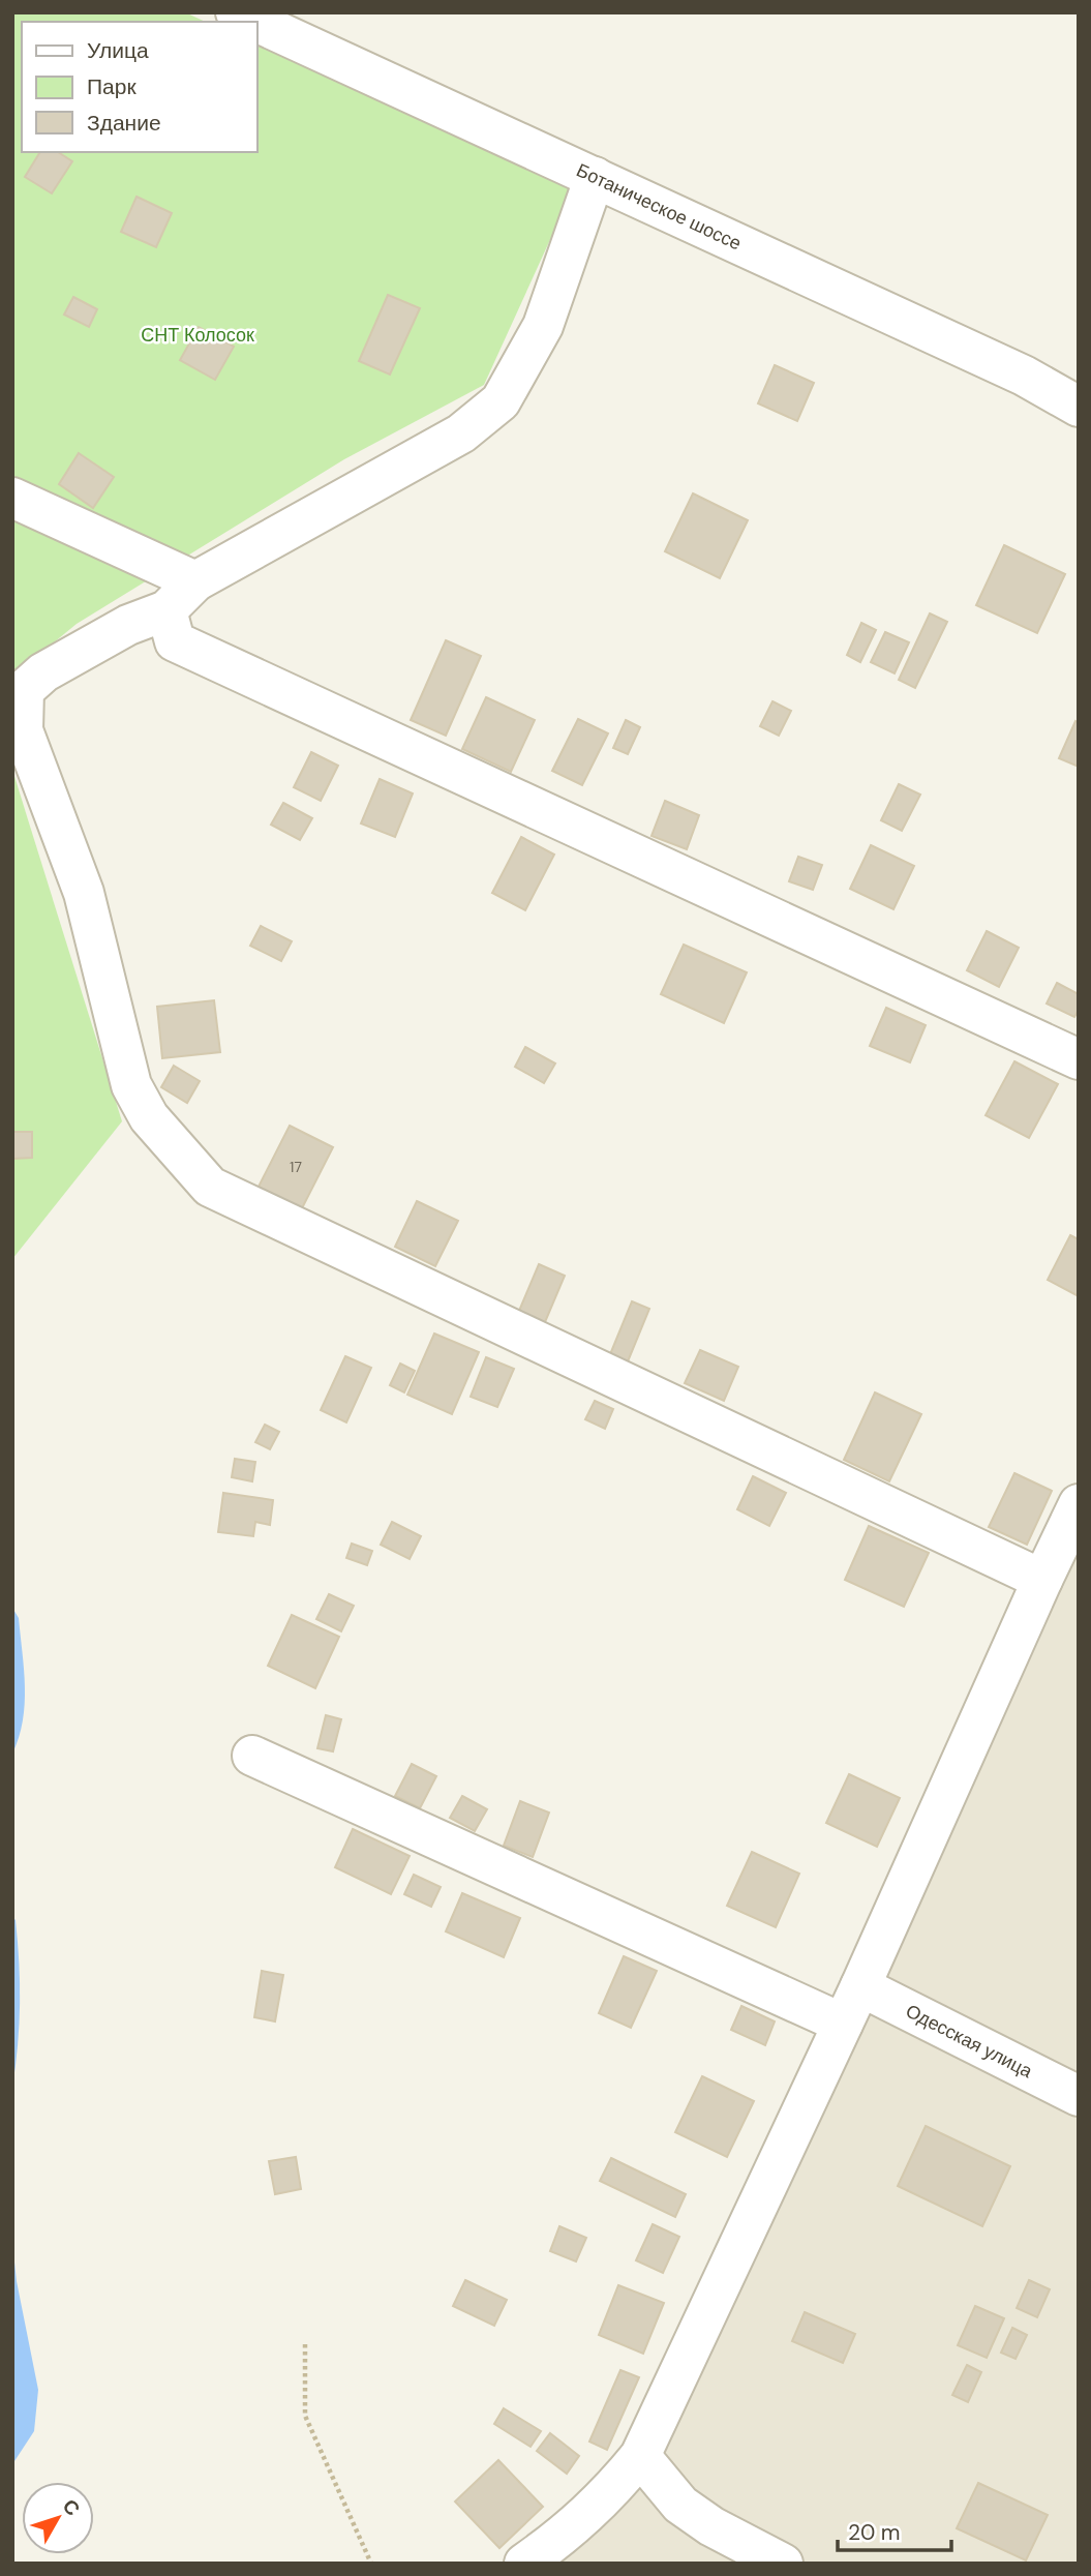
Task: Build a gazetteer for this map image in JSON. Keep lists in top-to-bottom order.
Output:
{
  "streets": {
    "street": ["Ботаническое шоссе", "Одесская улица"]
  },
  "parks": ["СНТ Колосок"],
  "house_numbers": ["17"],
  "legend": ["Улица", "Парк", "Здание"],
  "scale_bar": "20 m",
  "north": "top right"
}
